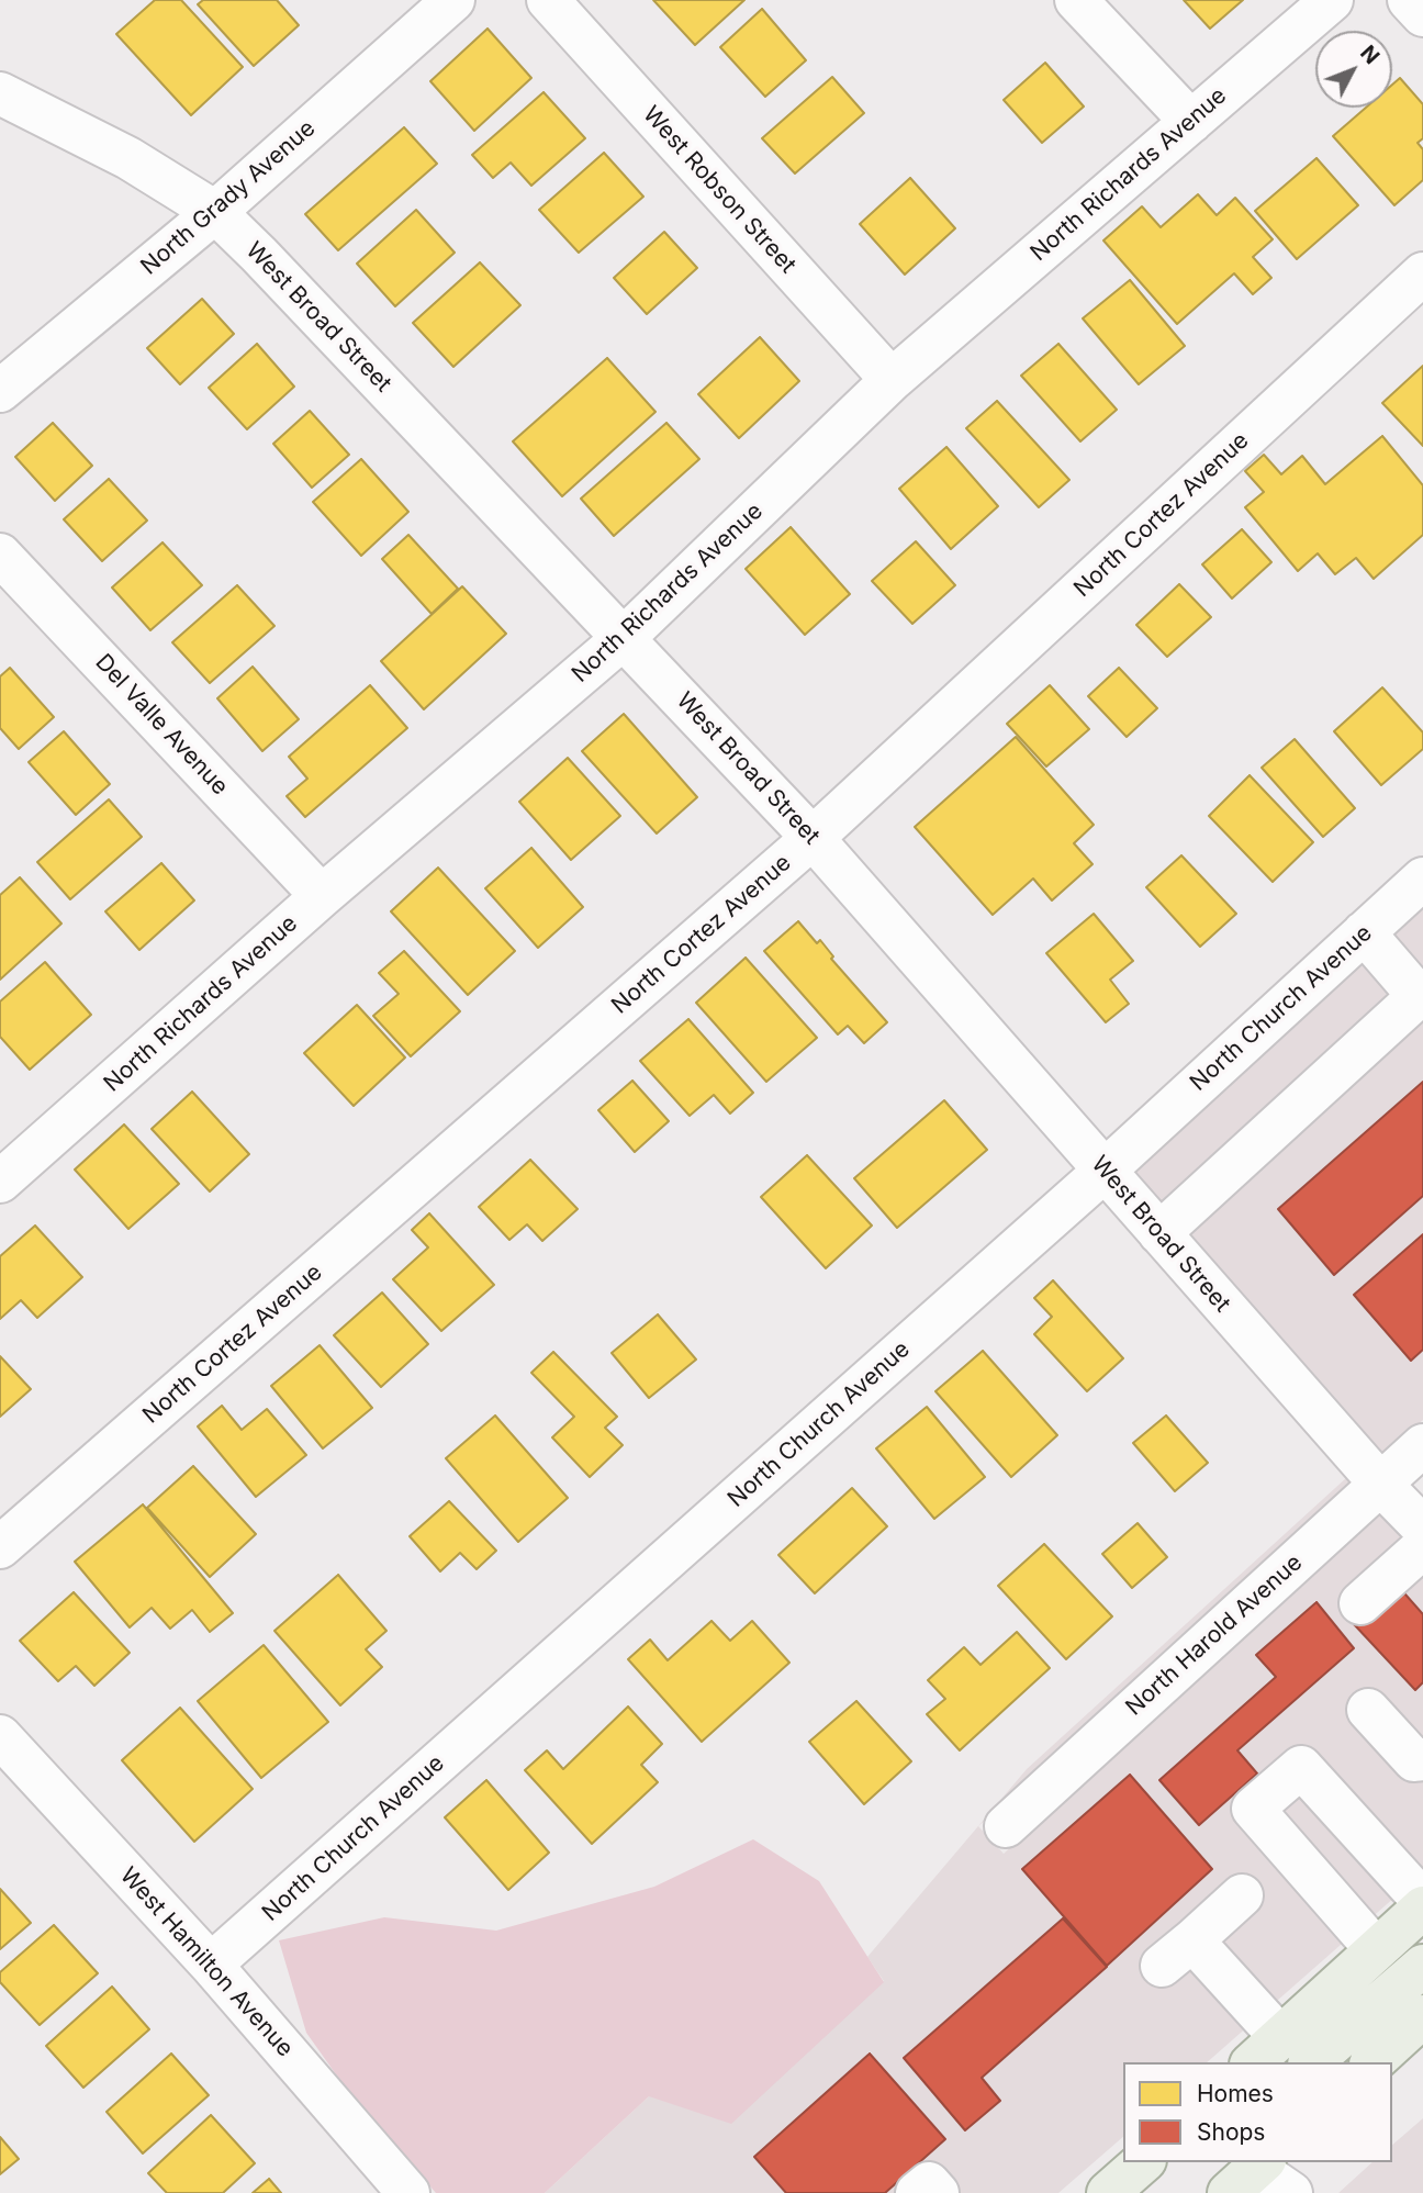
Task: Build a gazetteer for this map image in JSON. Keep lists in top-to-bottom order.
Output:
{
  "streets": {
    "street": [
      "North Richards Avenue",
      "West Robson Street",
      "North Grady Avenue",
      "West Broad Street",
      "North Cortez Avenue",
      "Del Valle Avenue",
      "North Church Avenue",
      "North Harold Avenue",
      "West Hamilton Avenue"
    ]
  },
  "crossings": [
    ["North Richards Avenue", "West Robson Street"],
    ["North Richards Avenue", "West Broad Street"],
    ["North Richards Avenue", "Del Valle Avenue"],
    ["North Grady Avenue", "West Broad Street"],
    ["West Broad Street", "North Cortez Avenue"],
    ["West Broad Street", "North Church Avenue"],
    ["West Broad Street", "North Harold Avenue"],
    ["North Church Avenue", "West Hamilton Avenue"]
  ],
  "legend": ["Homes", "Shops"],
  "north": "top right"
}
